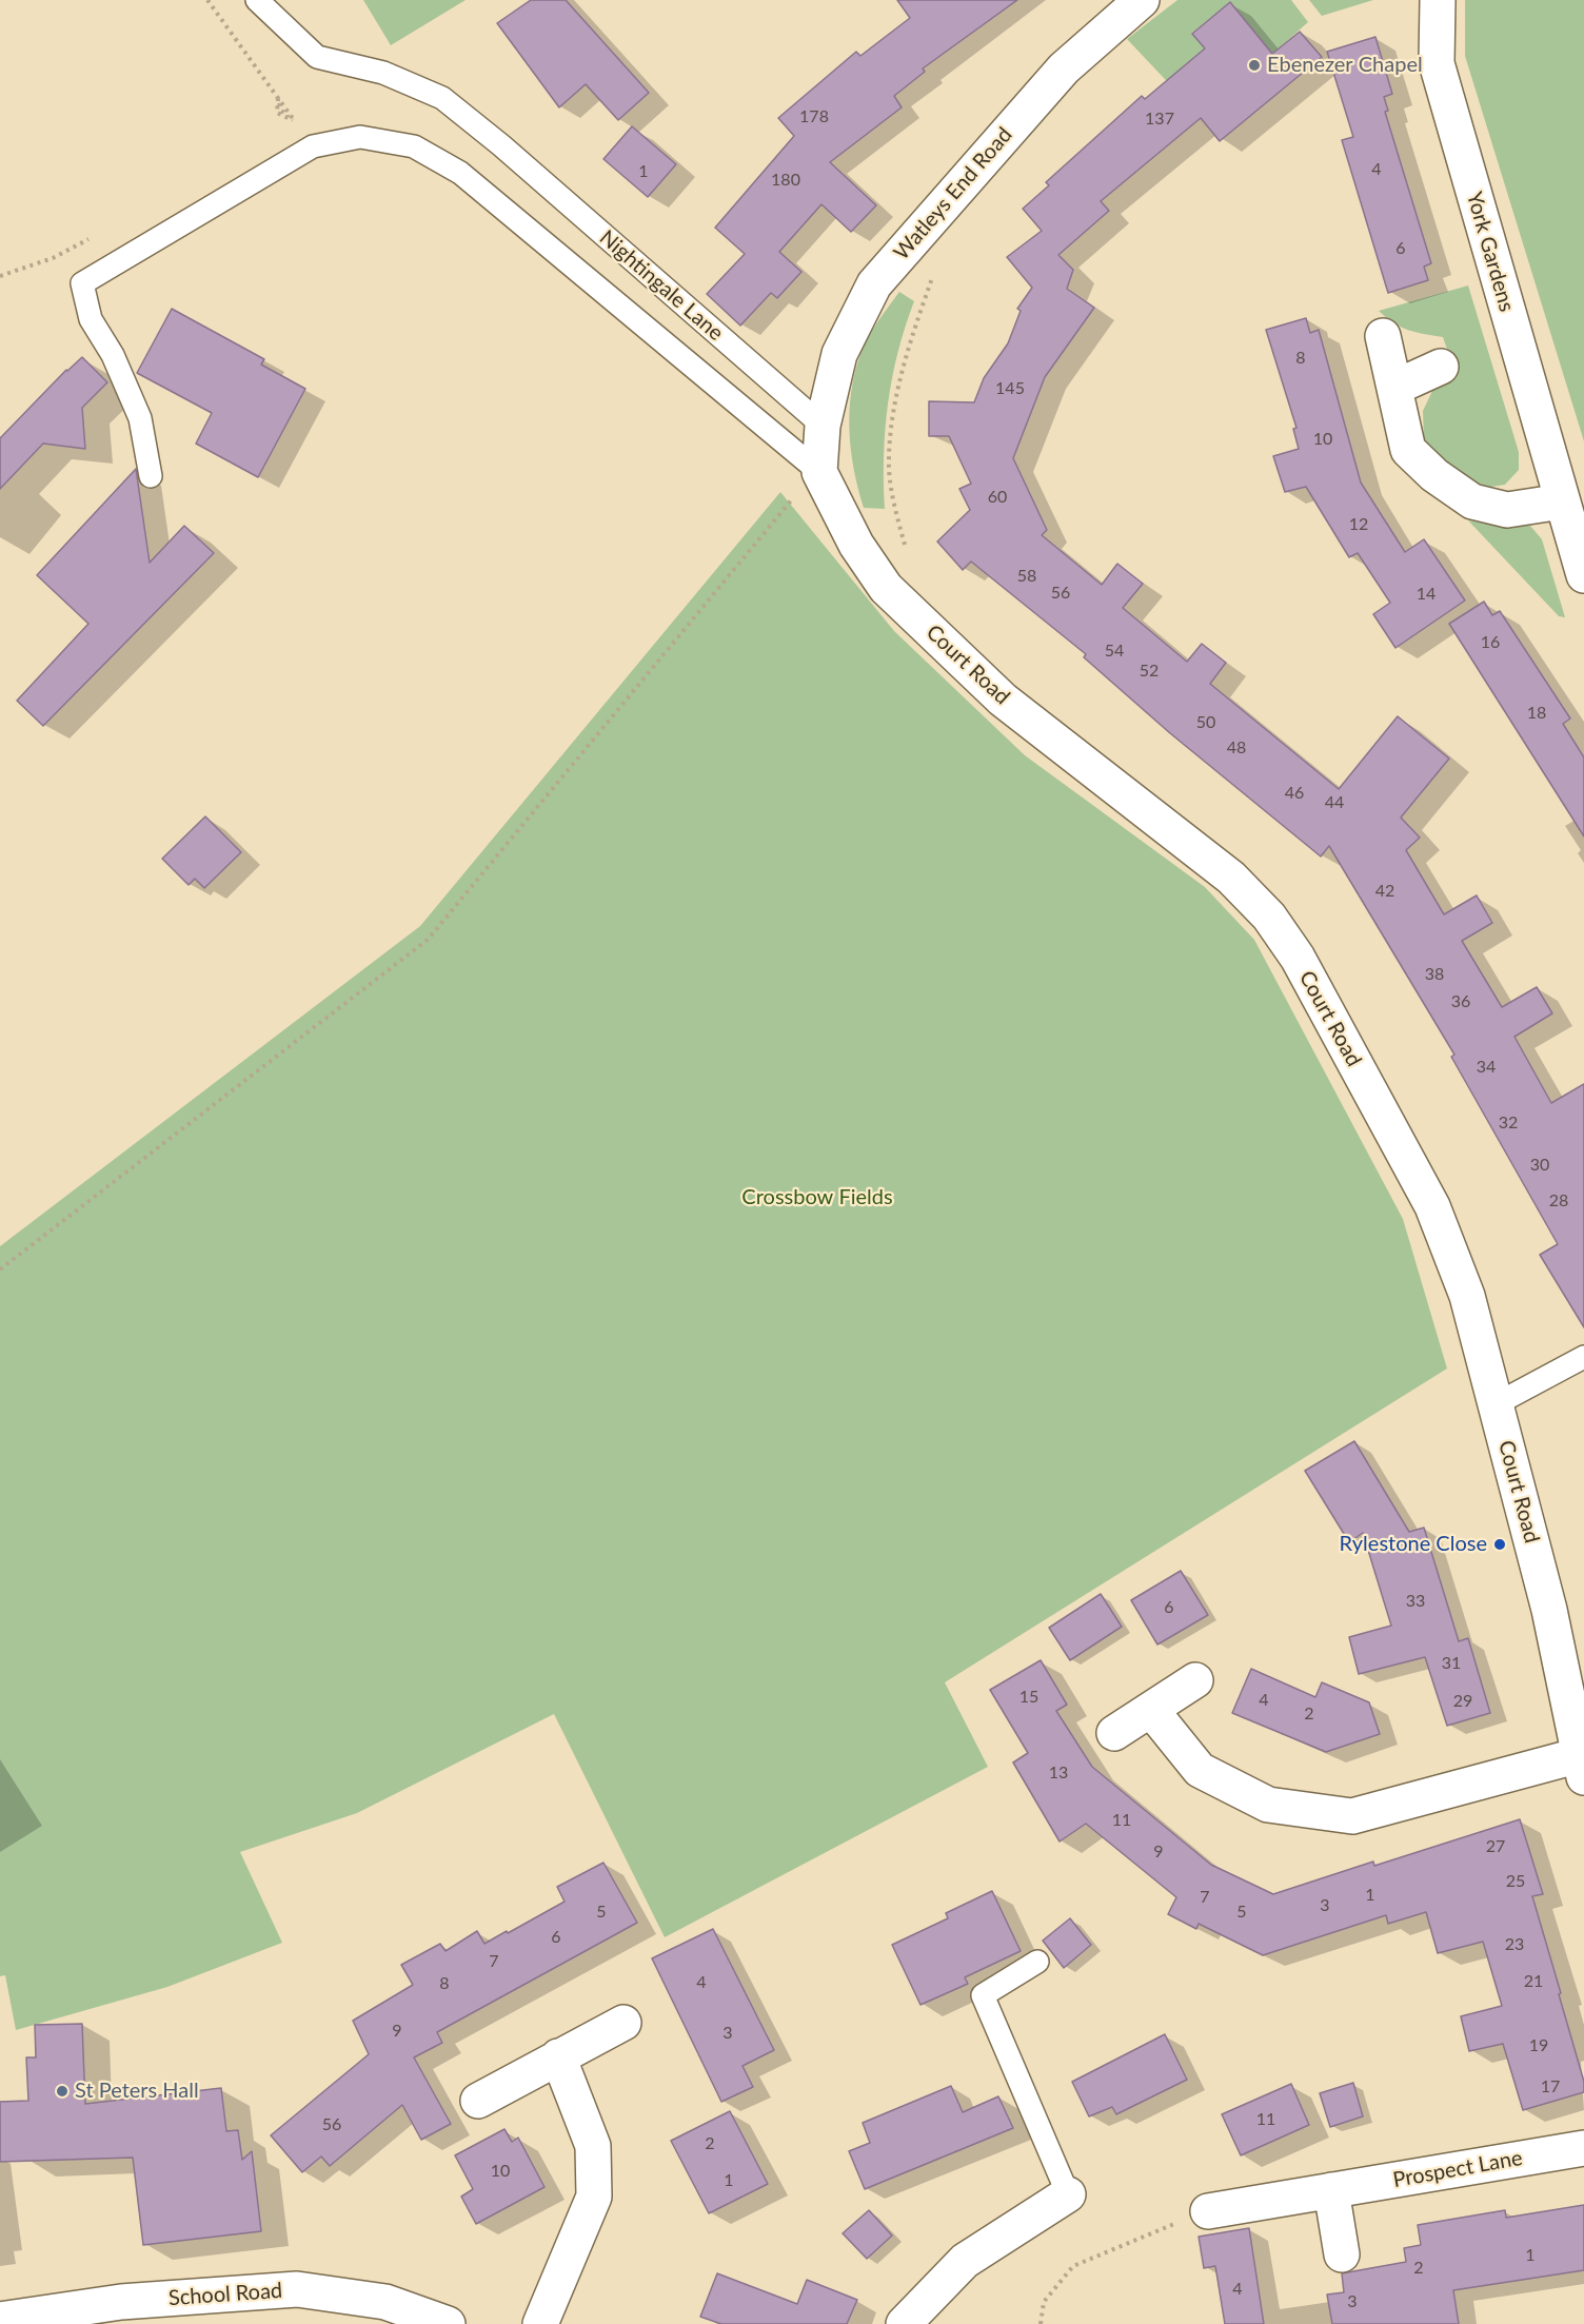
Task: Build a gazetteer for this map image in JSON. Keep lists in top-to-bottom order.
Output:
{
  "streets": {
    "street": [
      "Watleys End Road",
      "York Gardens",
      "Court Road",
      "Prospect Lane",
      "School Road"
    ],
    "lane": ["Nightingale Lane"]
  },
  "crossings": [
    ["Watleys End Road", "Nightingale Lane"]
  ],
  "parks": ["Crossbow Fields"],
  "places": ["Ebenezer Chapel", "Rylestone Close", "St Peters Hall"],
  "house_numbers": [
    "178",
    "137",
    "4",
    "1",
    "180",
    "6",
    "8",
    "145",
    "10",
    "60",
    "12",
    "58",
    "56",
    "14",
    "16",
    "54",
    "52",
    "18",
    "50",
    "48",
    "46",
    "44",
    "42",
    "38",
    "36",
    "34",
    "32",
    "30",
    "28",
    "33",
    "6",
    "31",
    "15",
    "4",
    "29",
    "2",
    "13",
    "11",
    "27",
    "9",
    "25",
    "1",
    "7",
    "3",
    "5",
    "5",
    "6",
    "23",
    "7",
    "21",
    "4",
    "8",
    "9",
    "3",
    "19",
    "17",
    "11",
    "56",
    "2",
    "10",
    "1",
    "1",
    "2",
    "4",
    "3"
  ]
}
